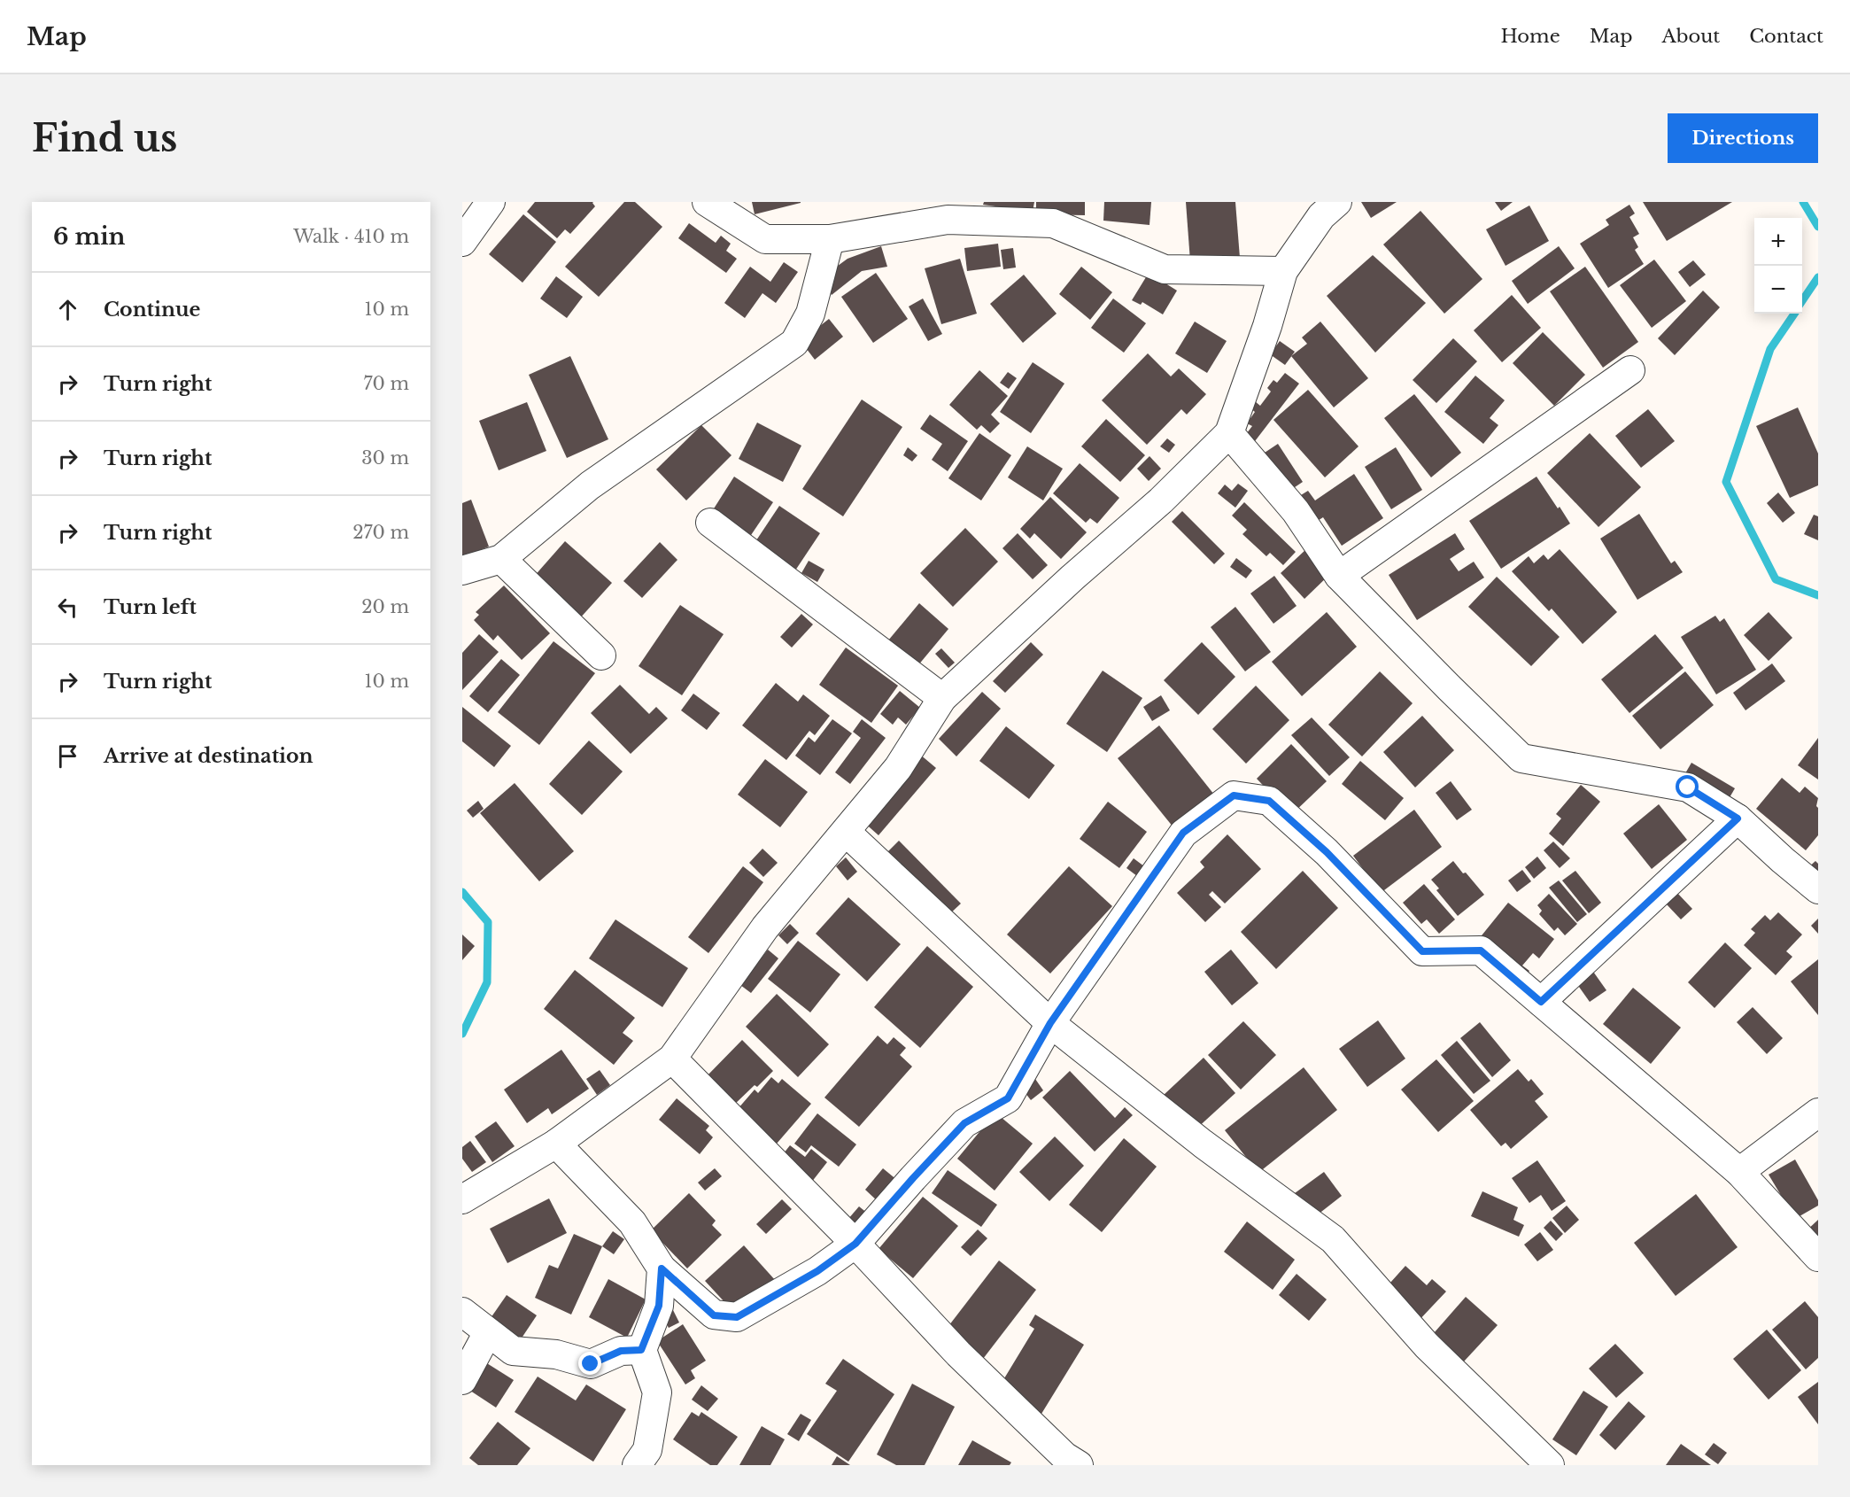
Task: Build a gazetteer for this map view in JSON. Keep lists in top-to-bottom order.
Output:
{
  "page": {
    "header": "Map",
    "nav": [
      "Home",
      "Map",
      "About",
      "Contact"
    ],
    "buttons": "Directions",
    "title": "Find us",
    "heading": ["6 min", "Walk · 410 m"],
    "map_buttons": ["+", "−"],
    "list": [
      ["Continue", "10 m"],
      ["Turn right", "70 m"],
      ["Turn right", "30 m"],
      ["Turn right", "270 m"],
      ["Turn left", "20 m"],
      ["Turn right", "10 m"],
      "Arrive at destination"
    ]
  }
}
